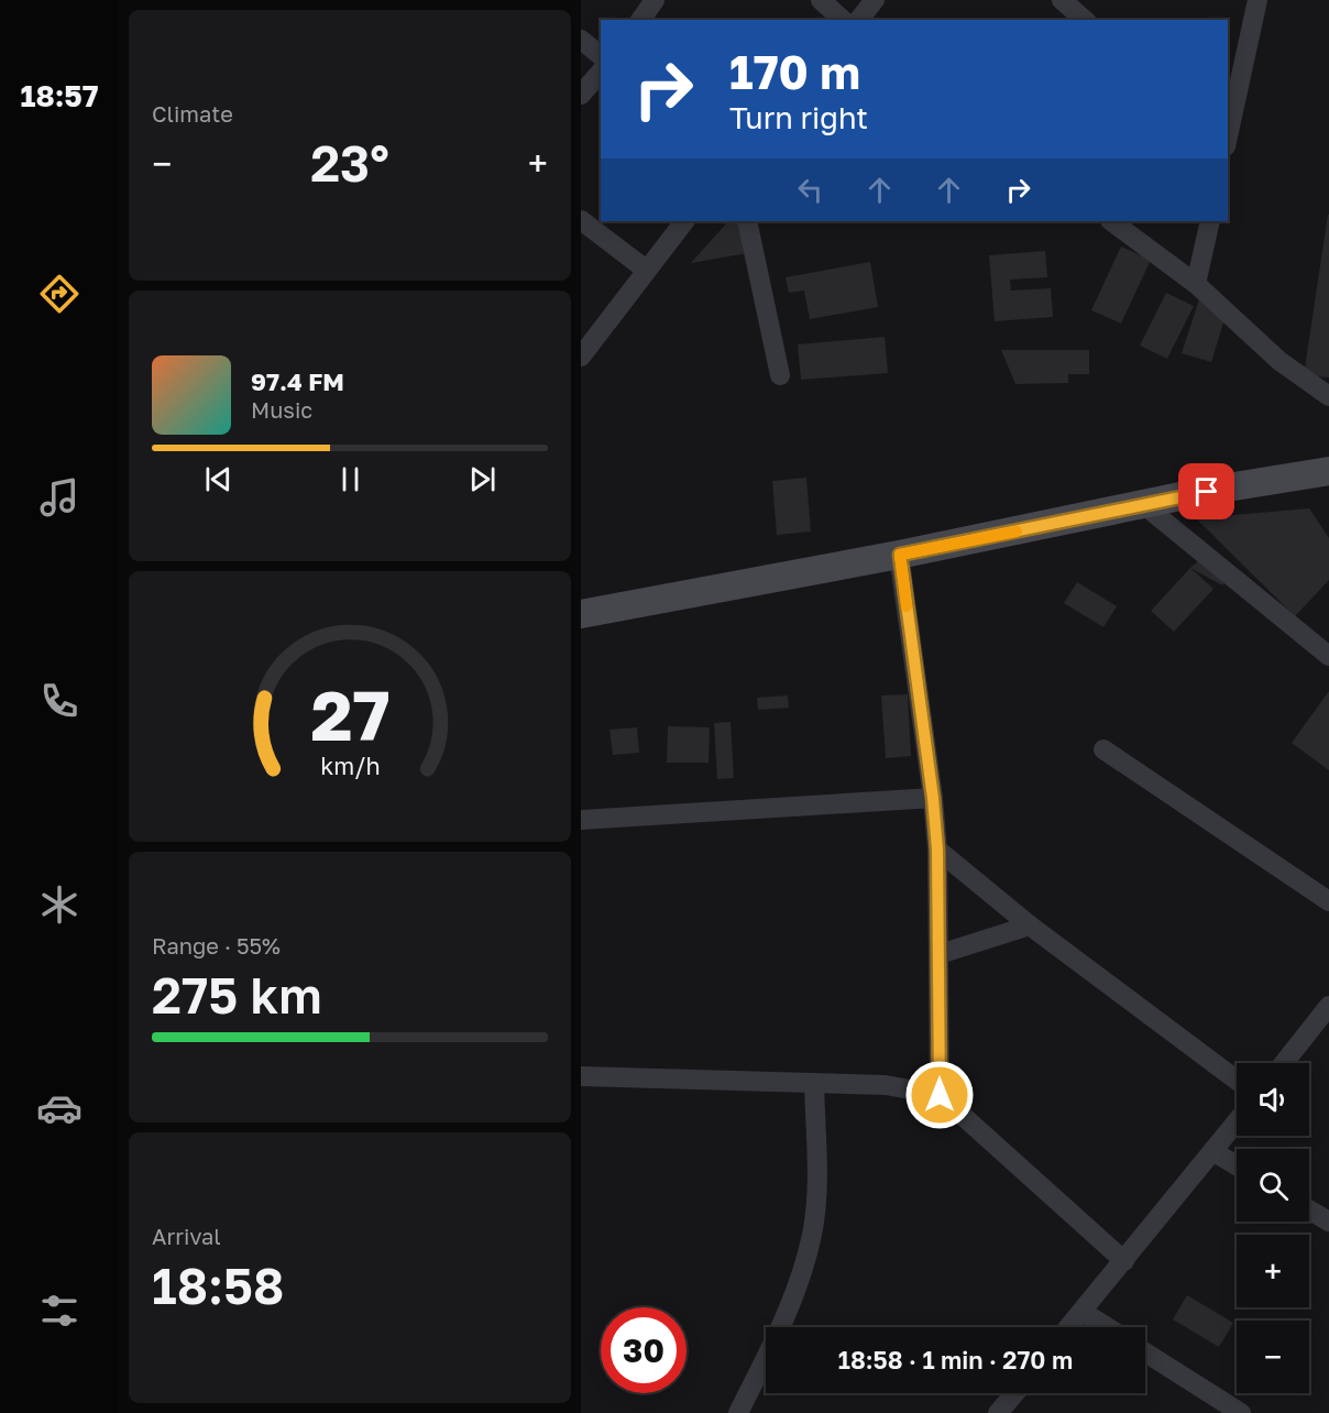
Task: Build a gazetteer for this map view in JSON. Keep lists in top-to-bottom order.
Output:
{
  "page": {
    "tabs": "18:57",
    "tile": [
      "Climate",
      ["Range · 55%", "275 km"],
      ["Arrival", "18:58"]
    ],
    "turn": ["170 m", "Turn right"],
    "heat": ["−", "23°", "+"],
    "song": ["97.4 FM", "Music"],
    "map_buttons": ["+", "−"],
    "limit": "30",
    "trip": "18:58 · 1 min · 270 m",
    "gauge": ["27", "km/h"]
  }
}
